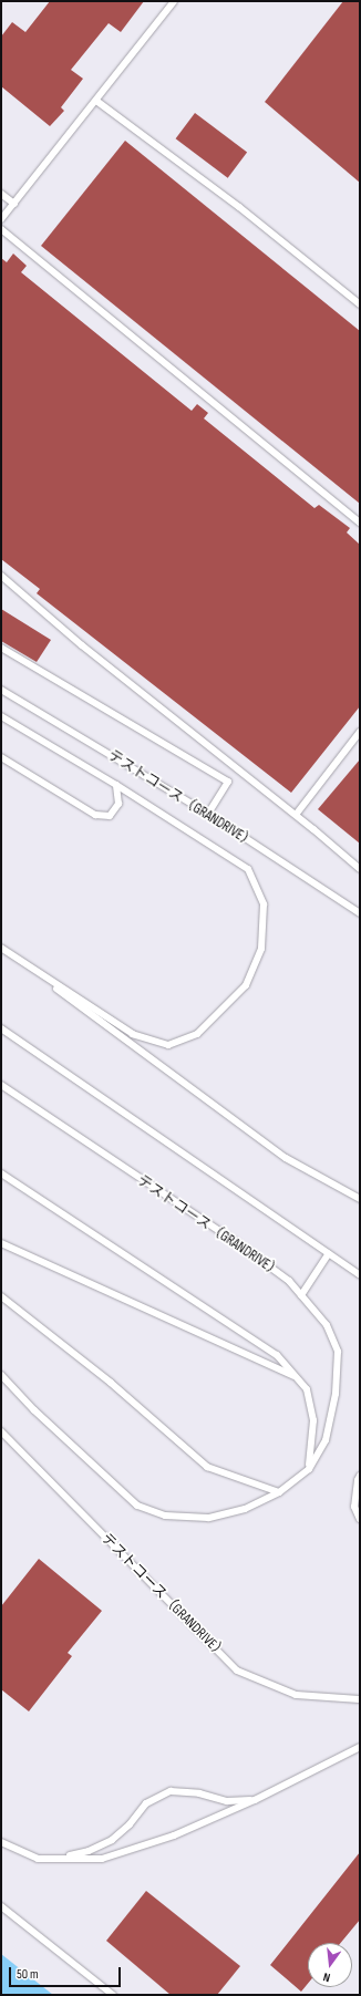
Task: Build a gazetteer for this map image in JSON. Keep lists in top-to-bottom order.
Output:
{
  "streets": {
    "lane": ["テストコース（GRANDRIVE）"]
  },
  "scale_bar": "50 m",
  "north": "bottom"
}
